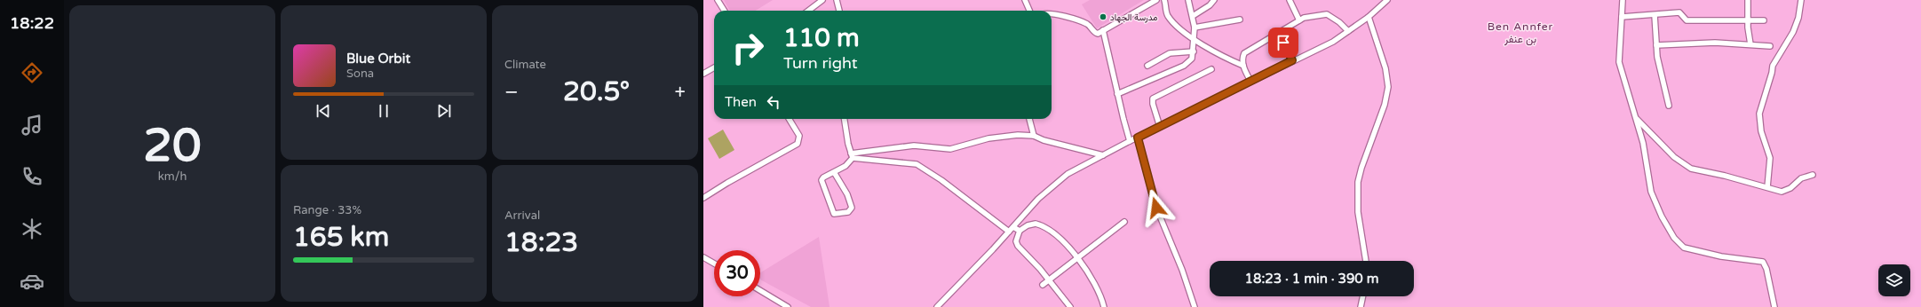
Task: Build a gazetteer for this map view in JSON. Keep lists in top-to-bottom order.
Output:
{
  "districts": ["Ben Annfer بن عنفر"],
  "places": ["مدرسة الجهاد"],
  "page": {
    "tabs": "18:22",
    "tile": [
      ["20", "km/h"],
      "Climate",
      ["Range · 33%", "165 km"],
      ["Arrival", "18:23"]
    ],
    "turn": ["110 m", "Turn right"],
    "song": ["Blue Orbit", "Sona"],
    "heat": ["−", "20.5°", "+"],
    "then": "Then",
    "limit": "30",
    "trip": "18:23 · 1 min · 390 m"
  }
}
